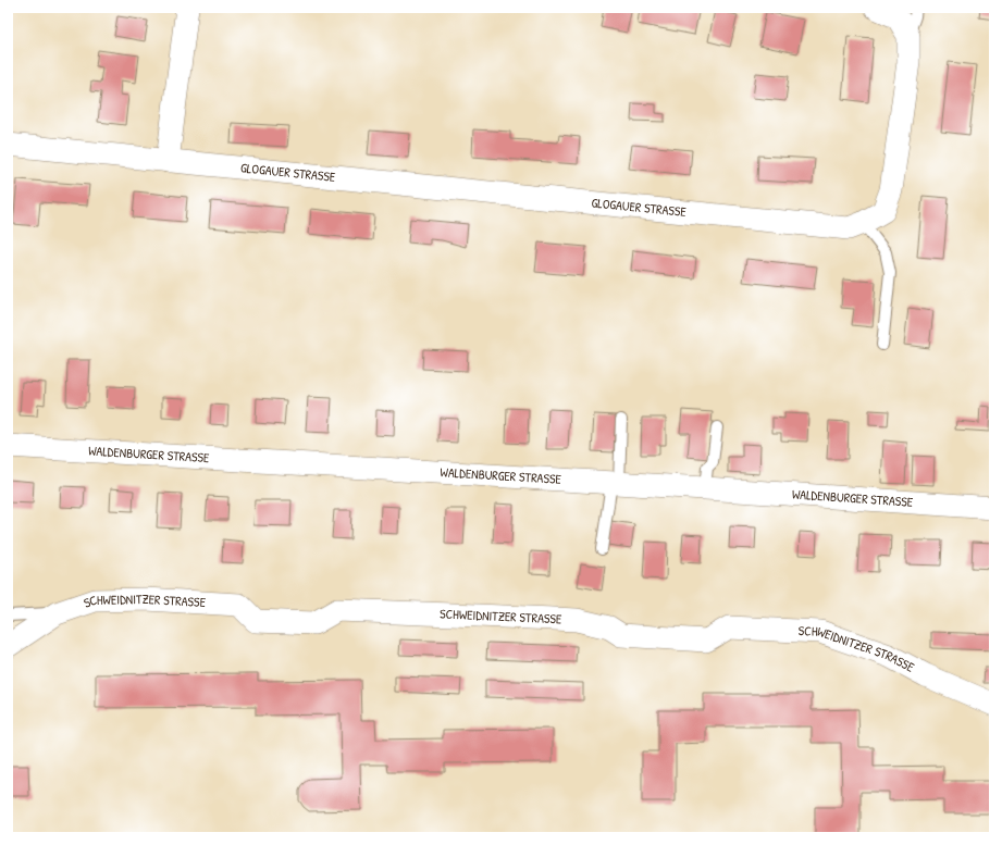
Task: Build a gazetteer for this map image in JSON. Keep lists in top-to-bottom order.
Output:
{
  "streets": {
    "street": ["GLOGAUER STRASSE", "WALDENBURGER STRASSE", "SCHWEIDNITZER STRASSE"]
  }
}
